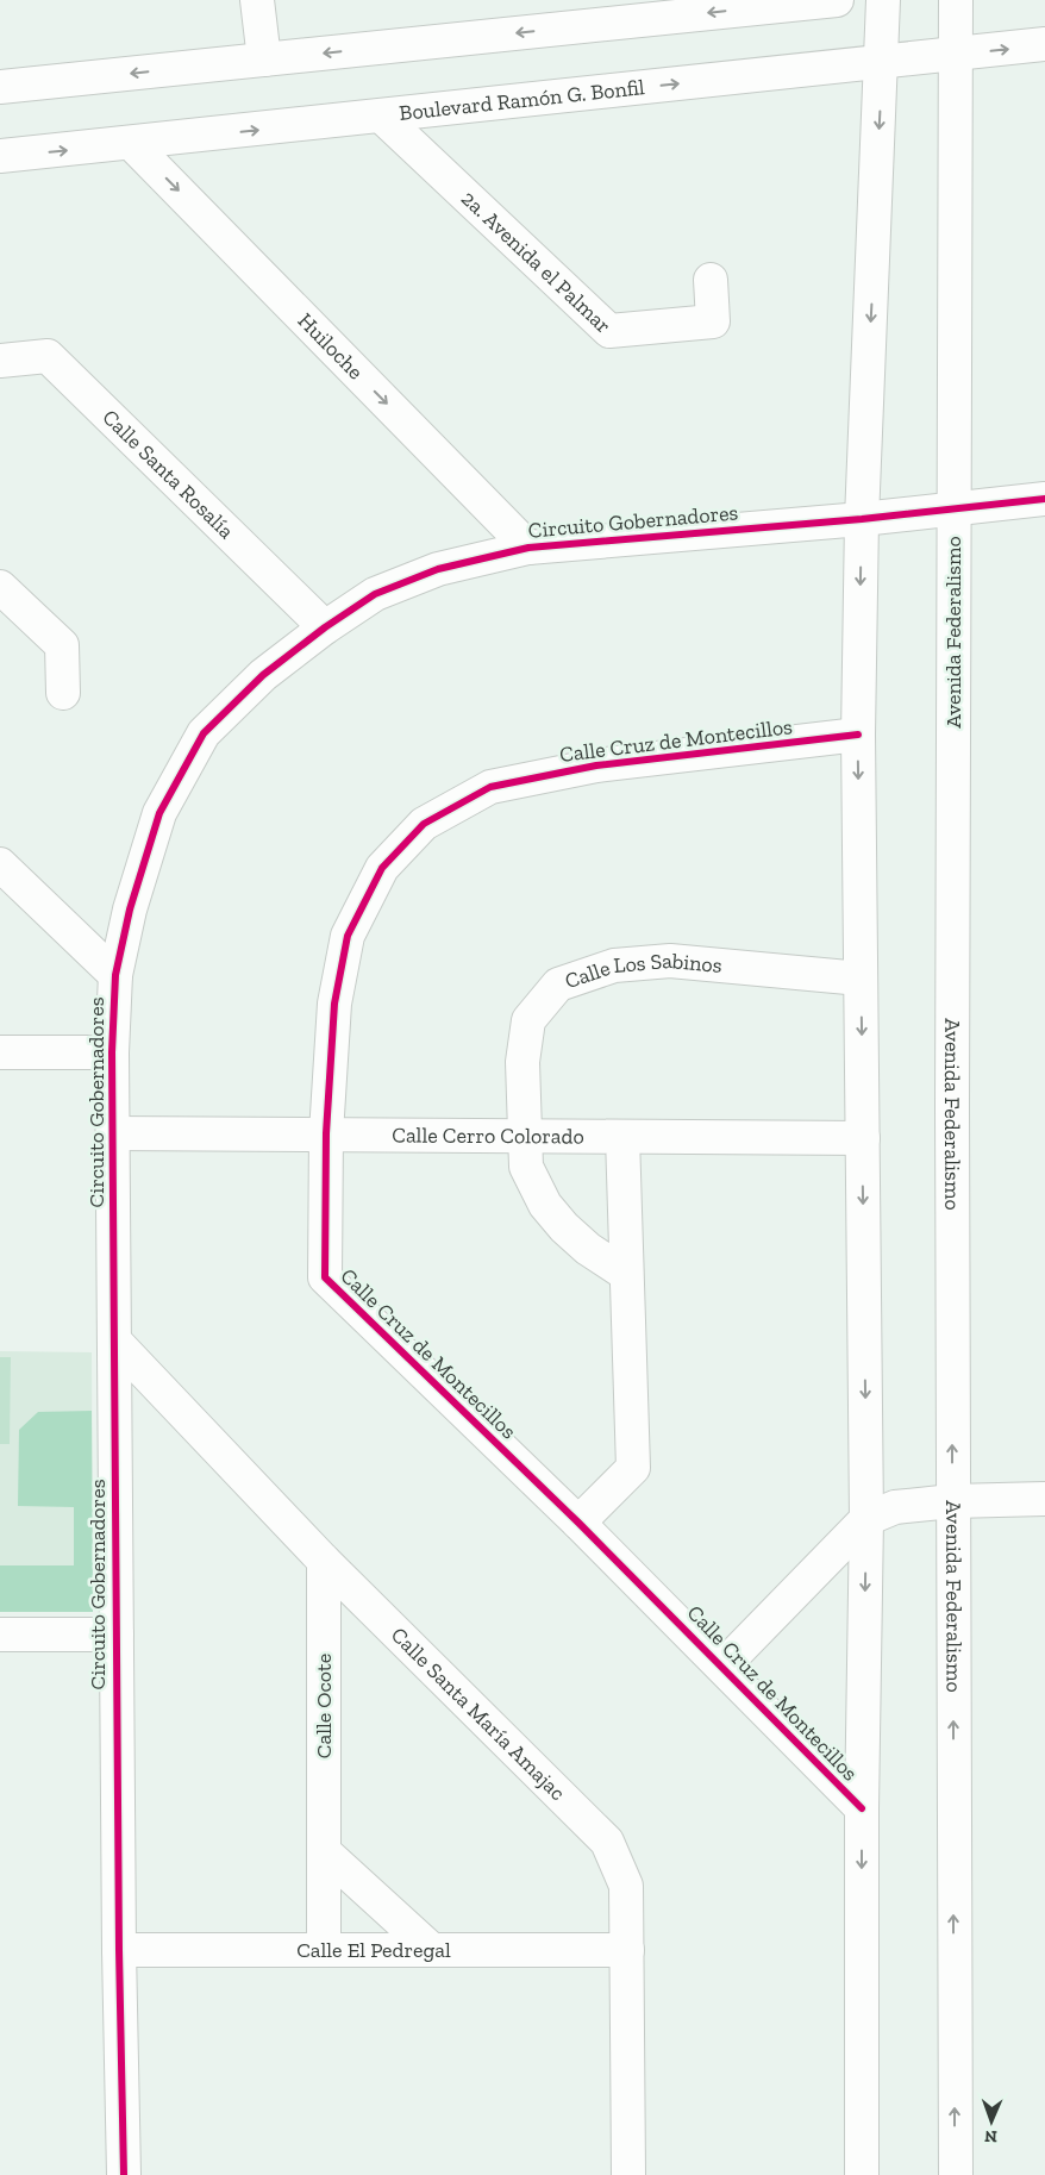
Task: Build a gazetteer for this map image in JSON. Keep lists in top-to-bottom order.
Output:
{
  "streets": {
    "street": [
      "Boulevard Ramón G. Bonfil",
      "2a. Avenida el Palmar",
      "Huiloche",
      "Calle Santa Rosalía",
      "Circuito Gobernadores",
      "Avenida Federalismo",
      "Calle Cruz de Montecillos",
      "Calle Los Sabinos",
      "Calle Cerro Colorado",
      "Calle Ocote",
      "Calle Santa María Amajac",
      "Calle El Pedregal"
    ]
  },
  "crossings": [
    ["Boulevard Ramón G. Bonfil", "2a. Avenida el Palmar"],
    ["Boulevard Ramón G. Bonfil", "Huiloche"],
    ["Boulevard Ramón G. Bonfil", "Avenida Federalismo"],
    ["Huiloche", "Circuito Gobernadores"],
    ["Calle Santa Rosalía", "Circuito Gobernadores"],
    ["Circuito Gobernadores", "Avenida Federalismo"],
    ["Circuito Gobernadores", "Calle Cerro Colorado"],
    ["Circuito Gobernadores", "Calle Santa María Amajac"],
    ["Circuito Gobernadores", "Calle El Pedregal"],
    ["Calle Cruz de Montecillos", "Calle Cerro Colorado"],
    ["Calle Los Sabinos", "Calle Cerro Colorado"],
    ["Calle Ocote", "Calle Santa María Amajac"],
    ["Calle Ocote", "Calle El Pedregal"],
    ["Calle Santa María Amajac", "Calle El Pedregal"]
  ],
  "one_way": ["Huiloche"],
  "north": "bottom"
}
